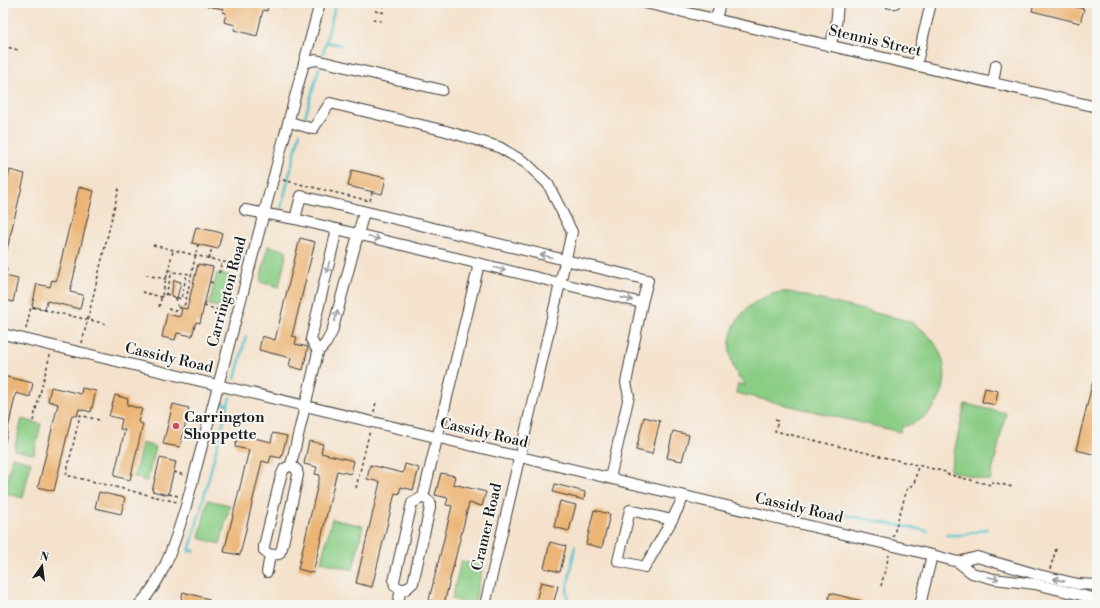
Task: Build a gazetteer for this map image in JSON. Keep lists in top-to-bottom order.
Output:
{
  "streets": {
    "street": [
      "Stennis Street",
      "Carrington Road",
      "Cassidy Road",
      "Cramer Road"
    ]
  },
  "crossings": [
    ["Carrington Road", "Cassidy Road"],
    ["Carrington Road", "Cramer Road"],
    ["Cassidy Road", "Cramer Road"]
  ],
  "places": ["Carrington Shoppette"],
  "north": "top"
}
